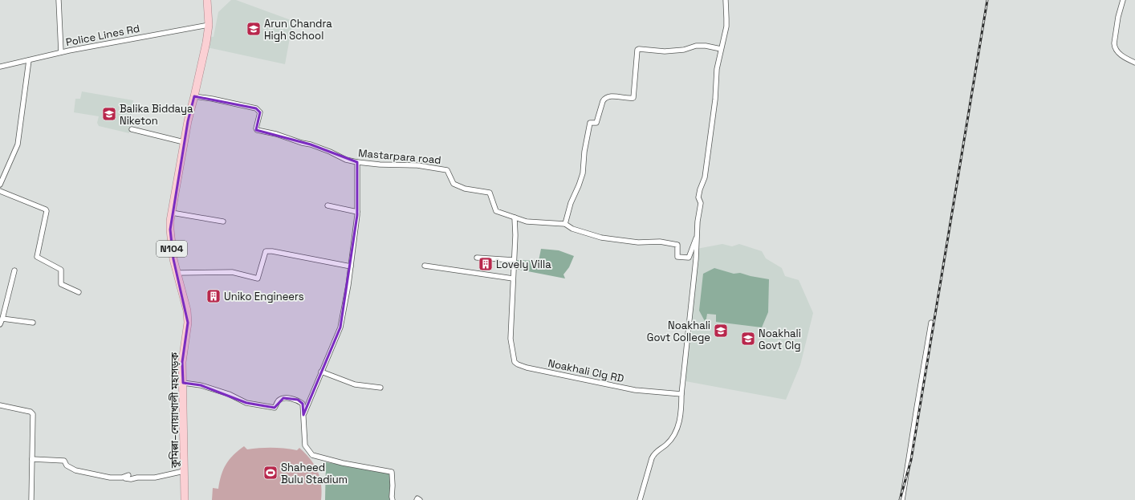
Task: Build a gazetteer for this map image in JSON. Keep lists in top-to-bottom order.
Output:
{
  "streets": {
    "highway": ["N104", "কুমিল্লা–নোয়াখালী মহাসড়ক"],
    "street": ["Police Lines Rd", "Mastarpara road", "Noakhali Clg RD"]
  },
  "crossings": [
    ["Police Lines Rd", "কুমিল্লা–নোয়াখালী মহাসড়ক"],
    ["Mastarpara road", "Noakhali Clg RD"],
    ["Mastarpara road", "কুমিল্লা–নোয়াখালী মহাসড়ক"]
  ],
  "places": {
    "school or university": [
      "Arun Chandra High School",
      "Balika Biddaya Niketon",
      "Noakhali Govt College",
      "Noakhali Govt Clg"
    ],
    "building": ["Lovely Villa", "Uniko Engineers"],
    "sports": ["Shaheed Bulu Stadium"]
  }
}
